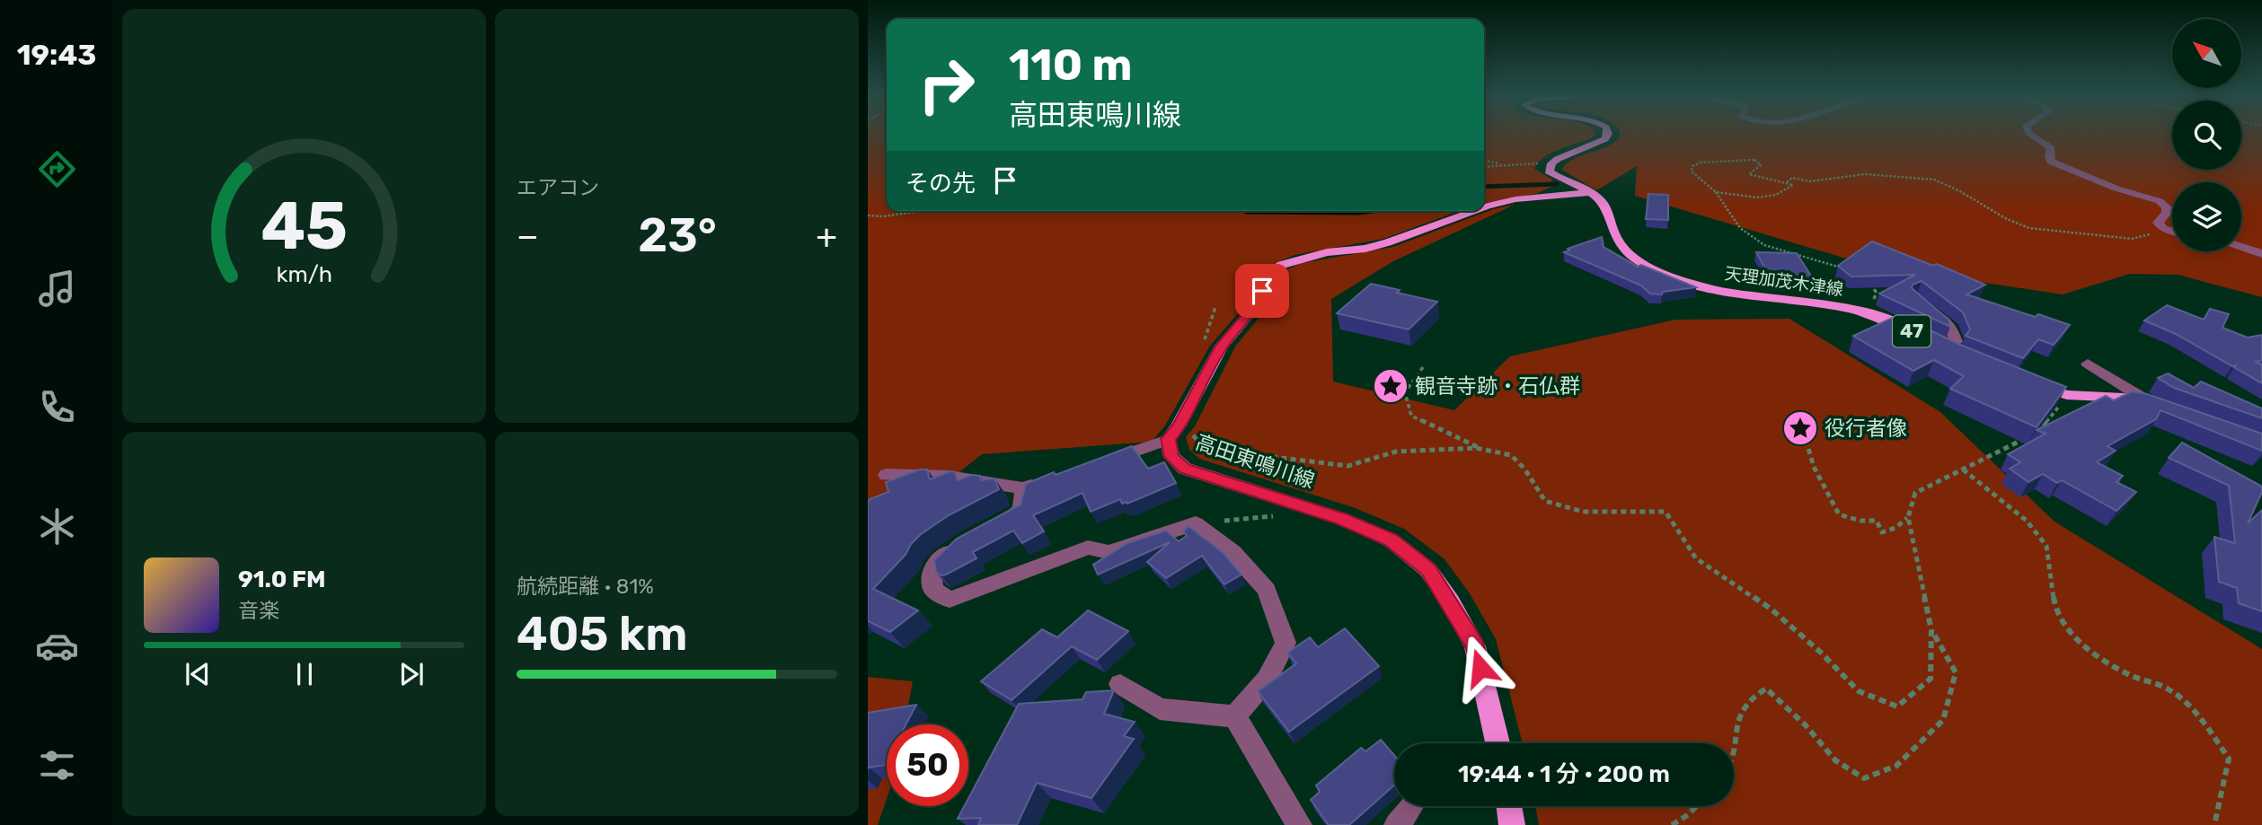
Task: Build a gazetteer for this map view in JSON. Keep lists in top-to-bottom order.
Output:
{
  "streets": {
    "main road": ["天理加茂木津線", "47", "高田東鳴川線"]
  },
  "crossings": [
    ["天理加茂木津線", "高田東鳴川線"]
  ],
  "places": {
    "place": ["観音寺跡・石仏群", "役行者像"]
  },
  "north": "top left",
  "page": {
    "tabs": "19:43",
    "tile": [
      "エアコン",
      ["航続距離 · 81%", "405 km"]
    ],
    "turn": ["110 m", "高田東鳴川線"],
    "then": "その先",
    "heat": ["−", "23°", "+"],
    "song": ["91.0 FM", "音楽"],
    "limit": "50",
    "trip": "19:44 · 1 分 · 200 m",
    "gauge": ["45", "km/h"]
  }
}
